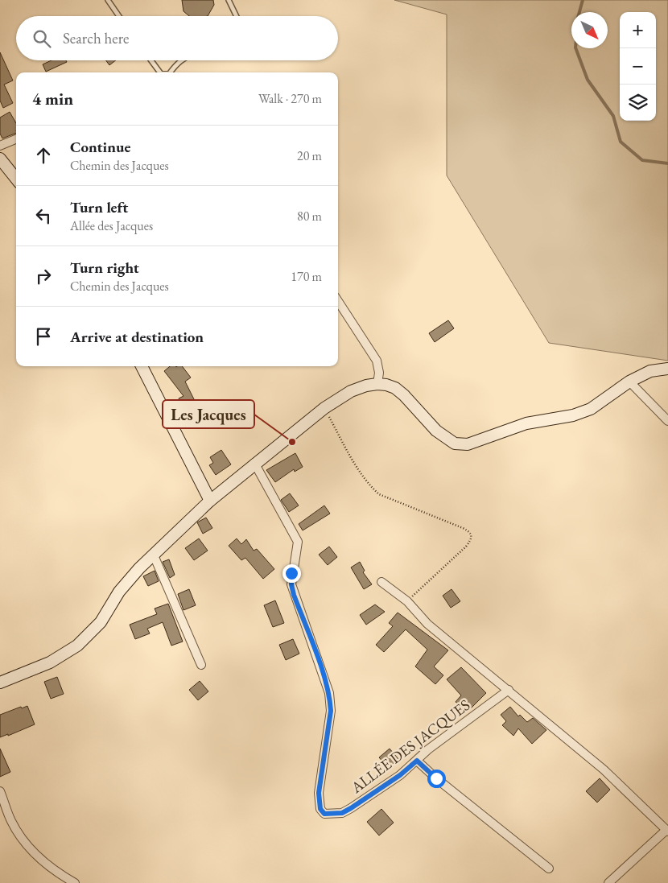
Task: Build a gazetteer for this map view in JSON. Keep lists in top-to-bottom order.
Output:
{
  "streets": {
    "street": ["ALLÉE DES JACQUES"]
  },
  "places": ["Les Jacques"],
  "north": "bottom right",
  "page": {
    "map_buttons": ["+", "−"],
    "search": "Search here",
    "heading": ["4 min", "Walk · 270 m"],
    "list": [
      ["Continue", "Chemin des Jacques", "20 m"],
      ["Turn left", "Allée des Jacques", "80 m"],
      ["Turn right", "Chemin des Jacques", "170 m"],
      "Arrive at destination"
    ]
  }
}
